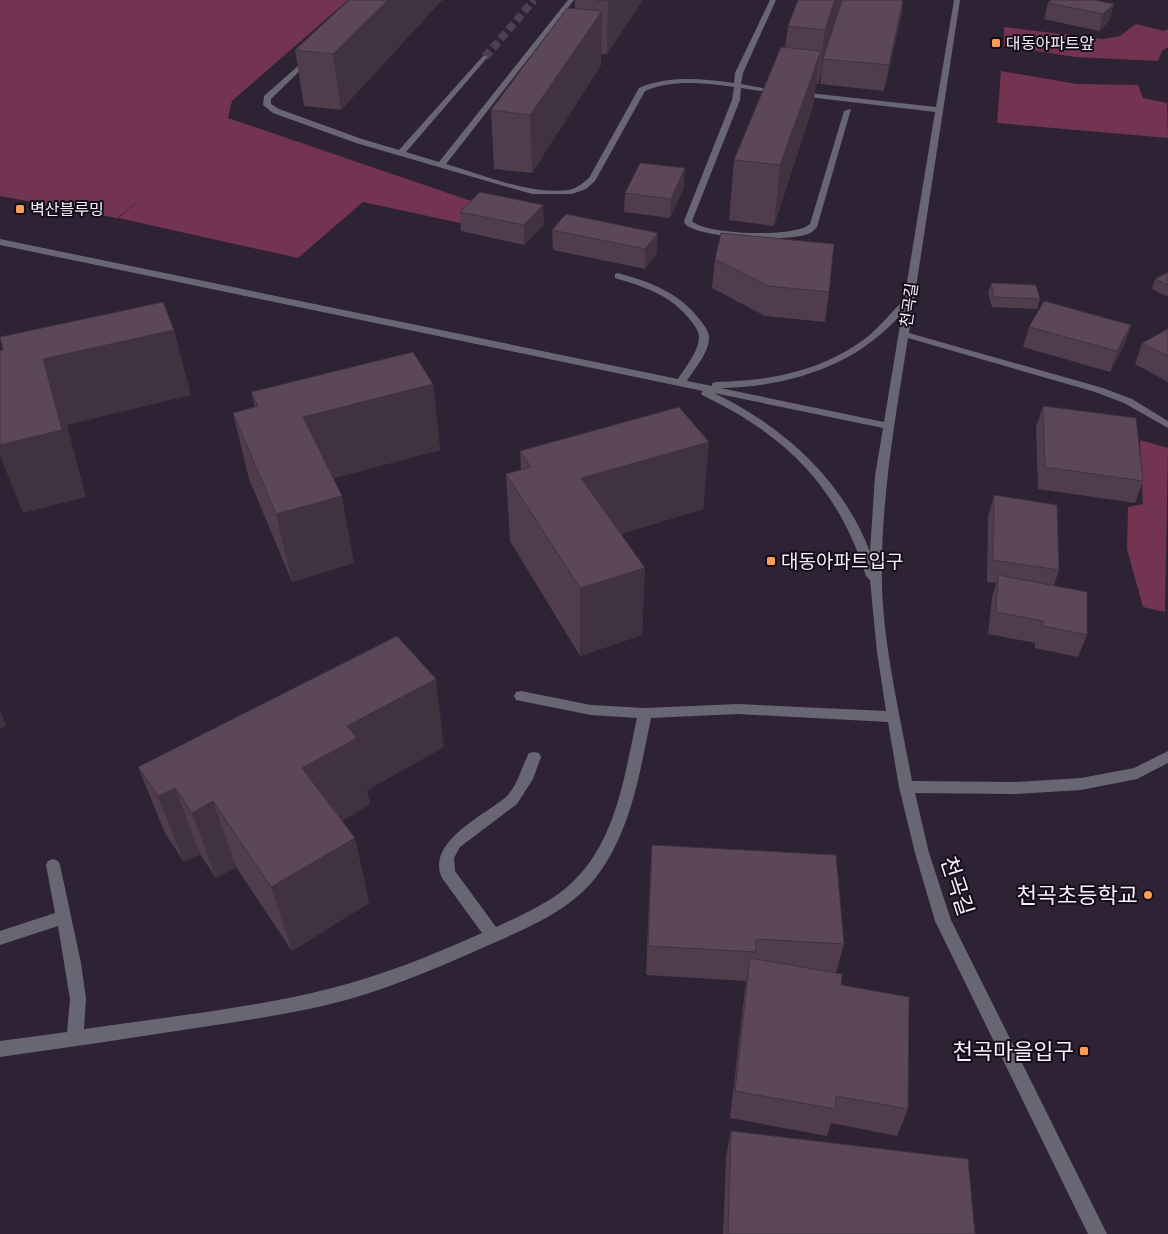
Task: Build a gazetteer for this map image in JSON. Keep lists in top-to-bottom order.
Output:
{
  "streets": {
    "street": ["천곡길"]
  },
  "places": {
    "transit": [
      "대동아파트앞",
      "벽산블루밍",
      "대동아파트입구",
      "천곡마을입구"
    ],
    "other": ["천곡초등학교"]
  }
}
